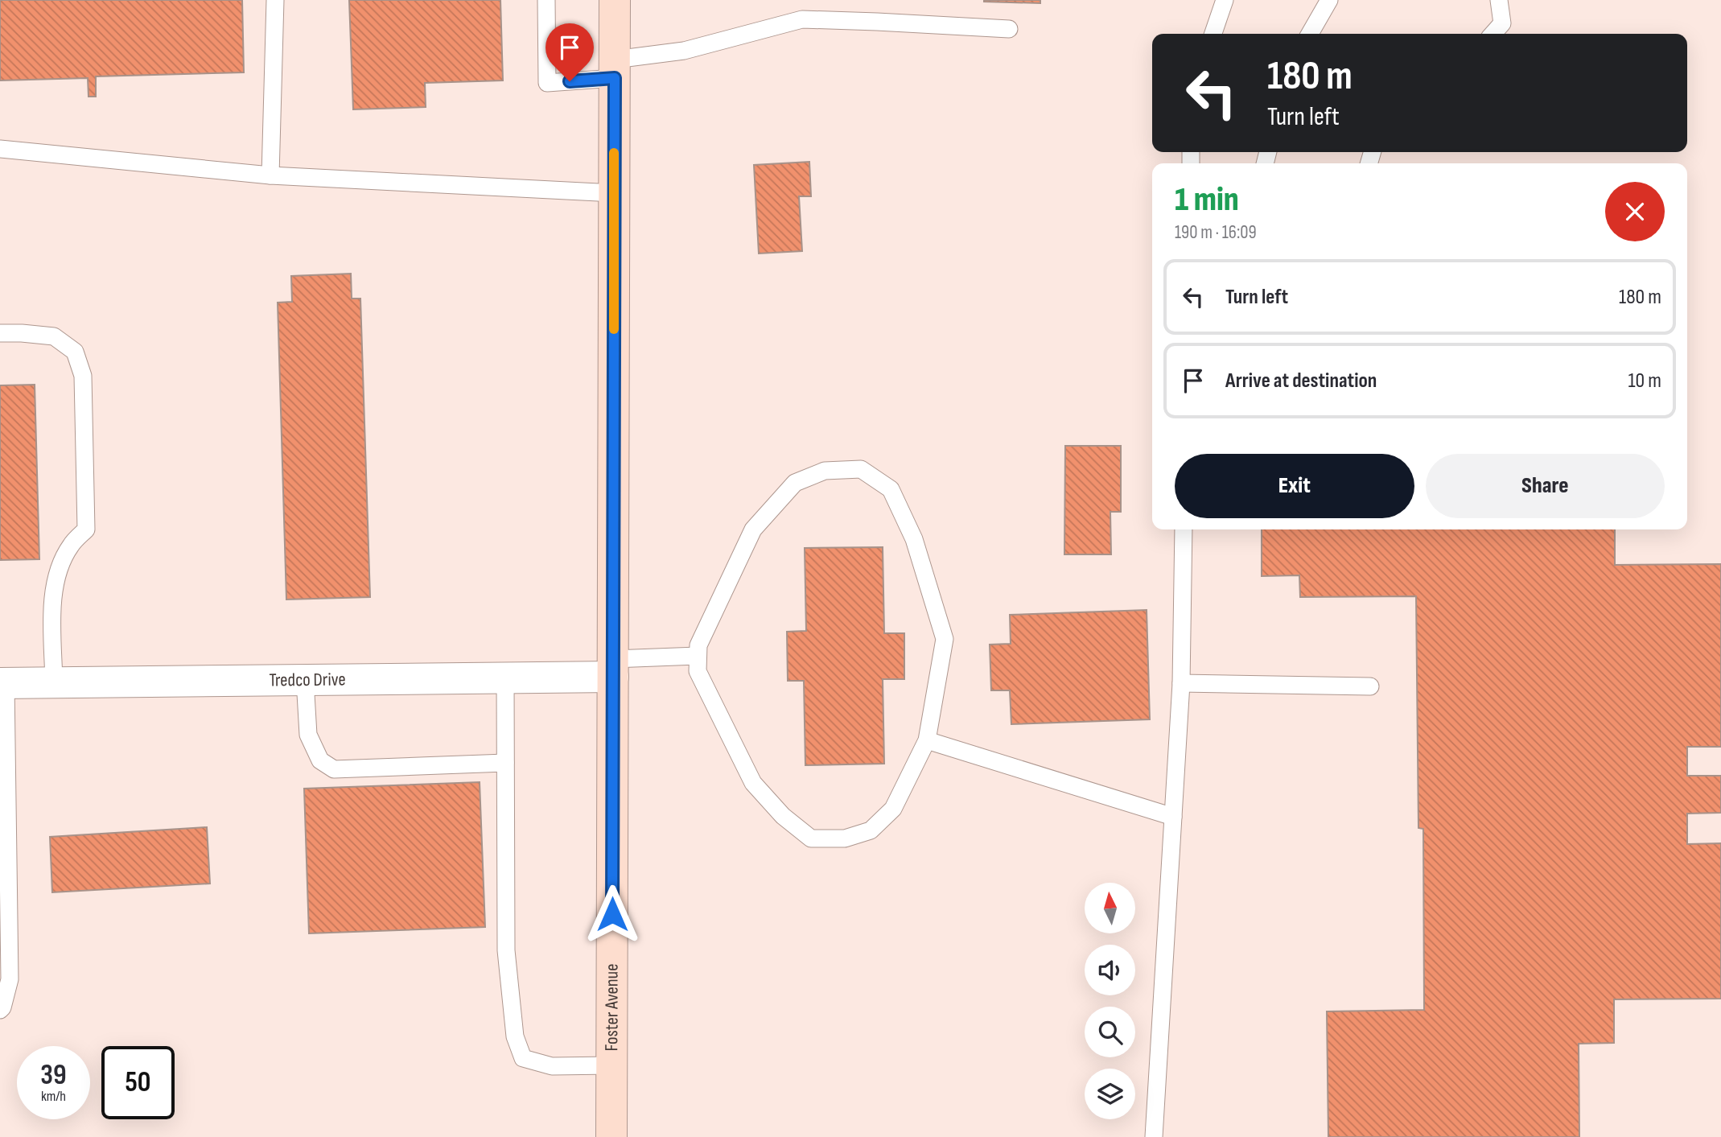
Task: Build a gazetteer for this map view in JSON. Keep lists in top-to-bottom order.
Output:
{
  "streets": {
    "main road": ["Foster Avenue"],
    "street": ["Tredco Drive"]
  },
  "crossings": [
    ["Tredco Drive", "Foster Avenue"]
  ],
  "north": "top",
  "page": {
    "turn": ["180 m", "Turn left"],
    "heading": ["1 min", "190 m · 16:09"],
    "list": [
      {
        "name": "Turn left",
        "value": "180 m"
      },
      {
        "name": "Arrive at destination",
        "value": "10 m"
      }
    ],
    "buttons": ["Exit", "Share"],
    "speed": "39 km/h",
    "limit": "50"
  }
}
